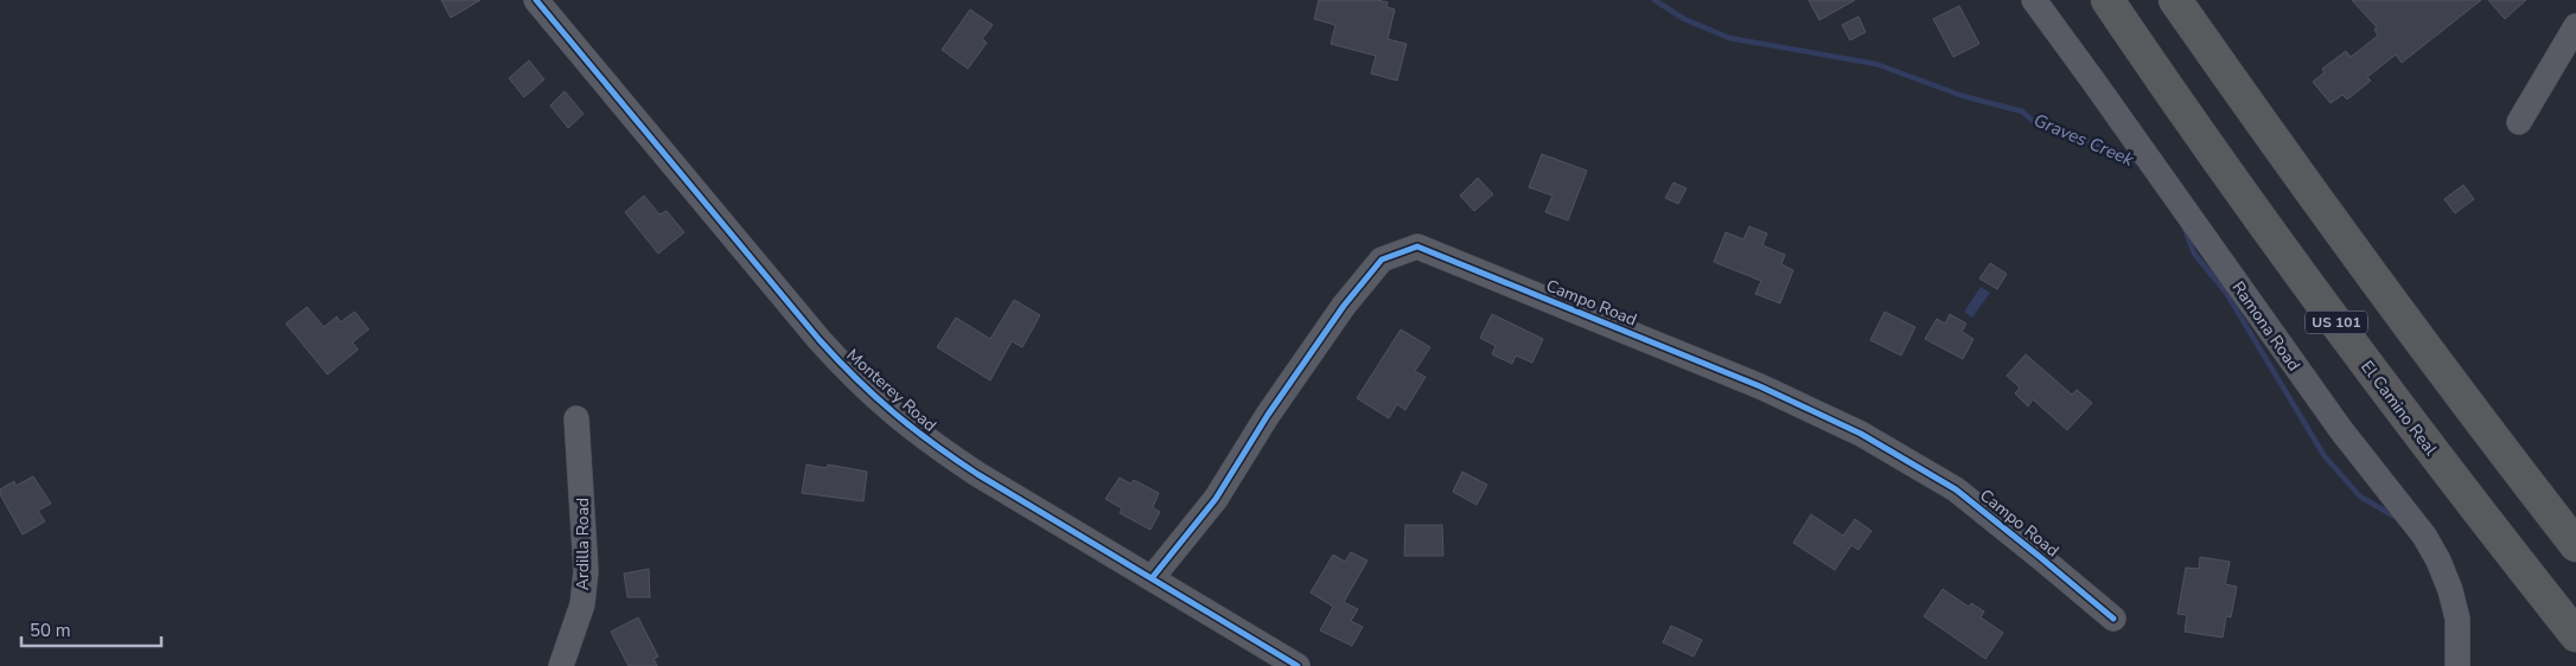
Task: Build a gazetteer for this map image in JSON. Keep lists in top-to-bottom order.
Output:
{
  "streets": {
    "highway": ["US 101", "El Camino Real"],
    "street": [
      "Campo Road",
      "Ramona Road",
      "Monterey Road",
      "Ardilla Road"
    ]
  },
  "crossings": [
    ["Campo Road", "Monterey Road"]
  ],
  "water": ["Graves Creek"],
  "scale_bar": "50 m"
}
